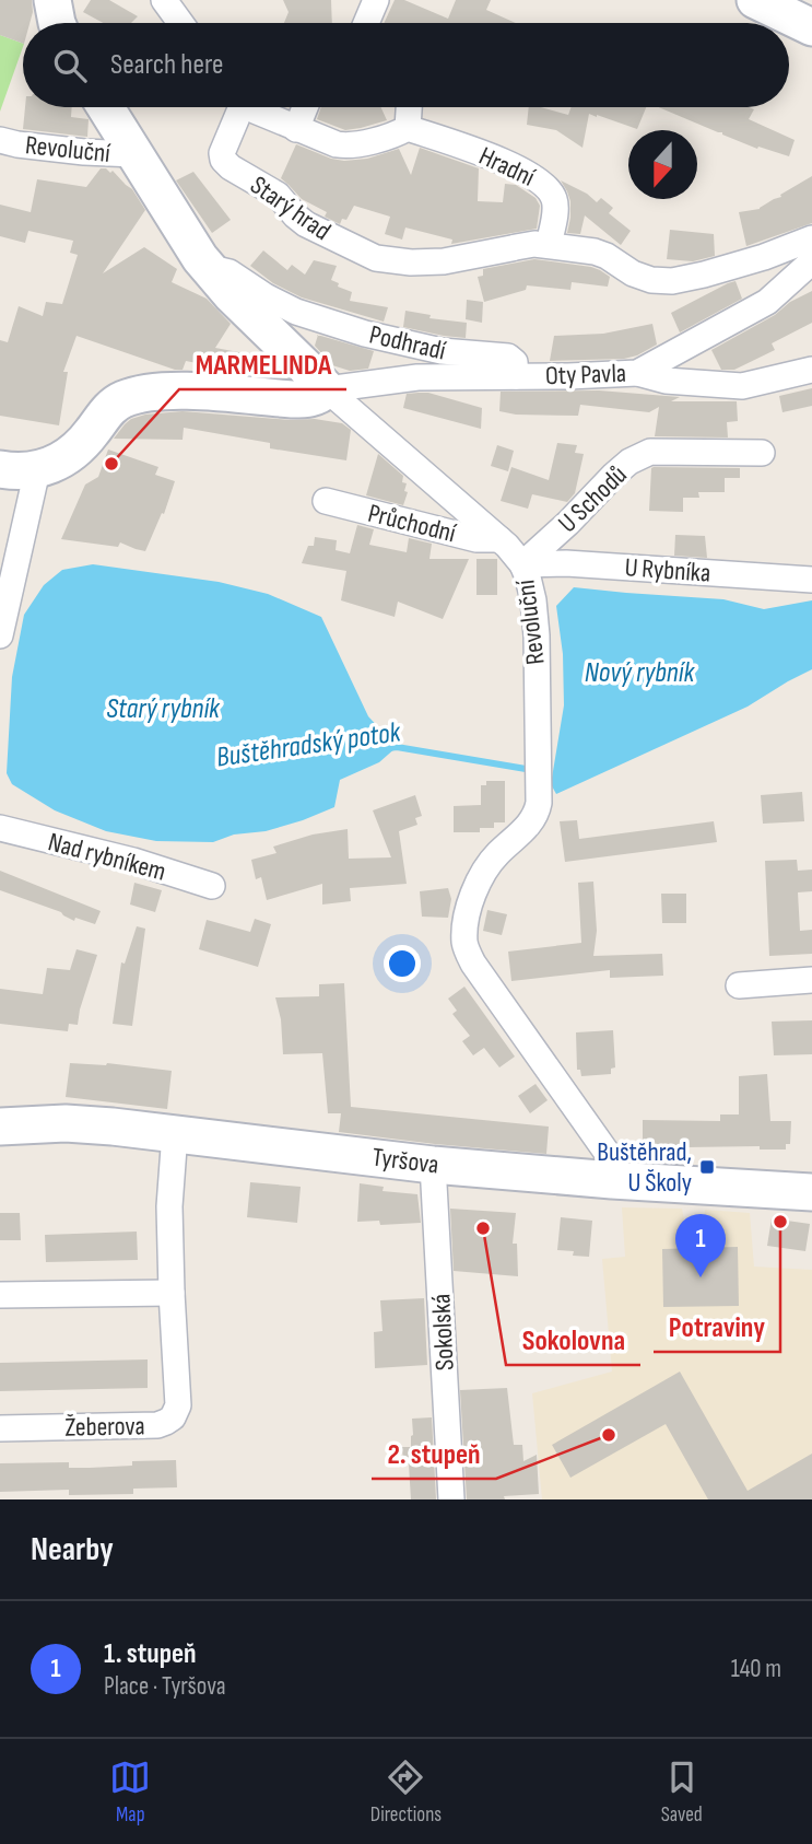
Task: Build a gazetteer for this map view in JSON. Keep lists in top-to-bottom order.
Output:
{
  "streets": {
    "street": [
      "Revoluční",
      "Hradní",
      "Starý hrad",
      "Podhradí",
      "Oty Pavla",
      "U Schodů",
      "Průchodní",
      "U Rybníka",
      "Nad rybníkem",
      "Tyršova",
      "Sokolská",
      "Žeberova"
    ]
  },
  "crossings": [
    ["Revoluční", "Podhradí"],
    ["Revoluční", "Oty Pavla"],
    ["Revoluční", "U Schodů"],
    ["Revoluční", "Průchodní"],
    ["Revoluční", "U Rybníka"],
    ["Revoluční", "Tyršova"],
    ["Hradní", "Starý hrad"],
    ["Podhradí", "Oty Pavla"],
    ["U Schodů", "U Rybníka"],
    ["Tyršova", "Sokolská"],
    ["Tyršova", "Žeberova"]
  ],
  "water": ["Nový rybník", "Starý rybník", "Buštěhradský potok"],
  "places": {
    "other": [
      "MARMELINDA",
      "Potraviny",
      "Sokolovna",
      "2. stupeň"
    ],
    "transit": ["Buštěhrad, U Školy"]
  },
  "north": "bottom",
  "page": {
    "search": "Search here",
    "pins": "1",
    "heading": "Nearby",
    "list": [
      {
        "mark": "1",
        "name": "1. stupeň",
        "note": "Place · Tyršova",
        "value": "140 m"
      }
    ],
    "nav": ["Map", "Directions", "Saved"]
  }
}
